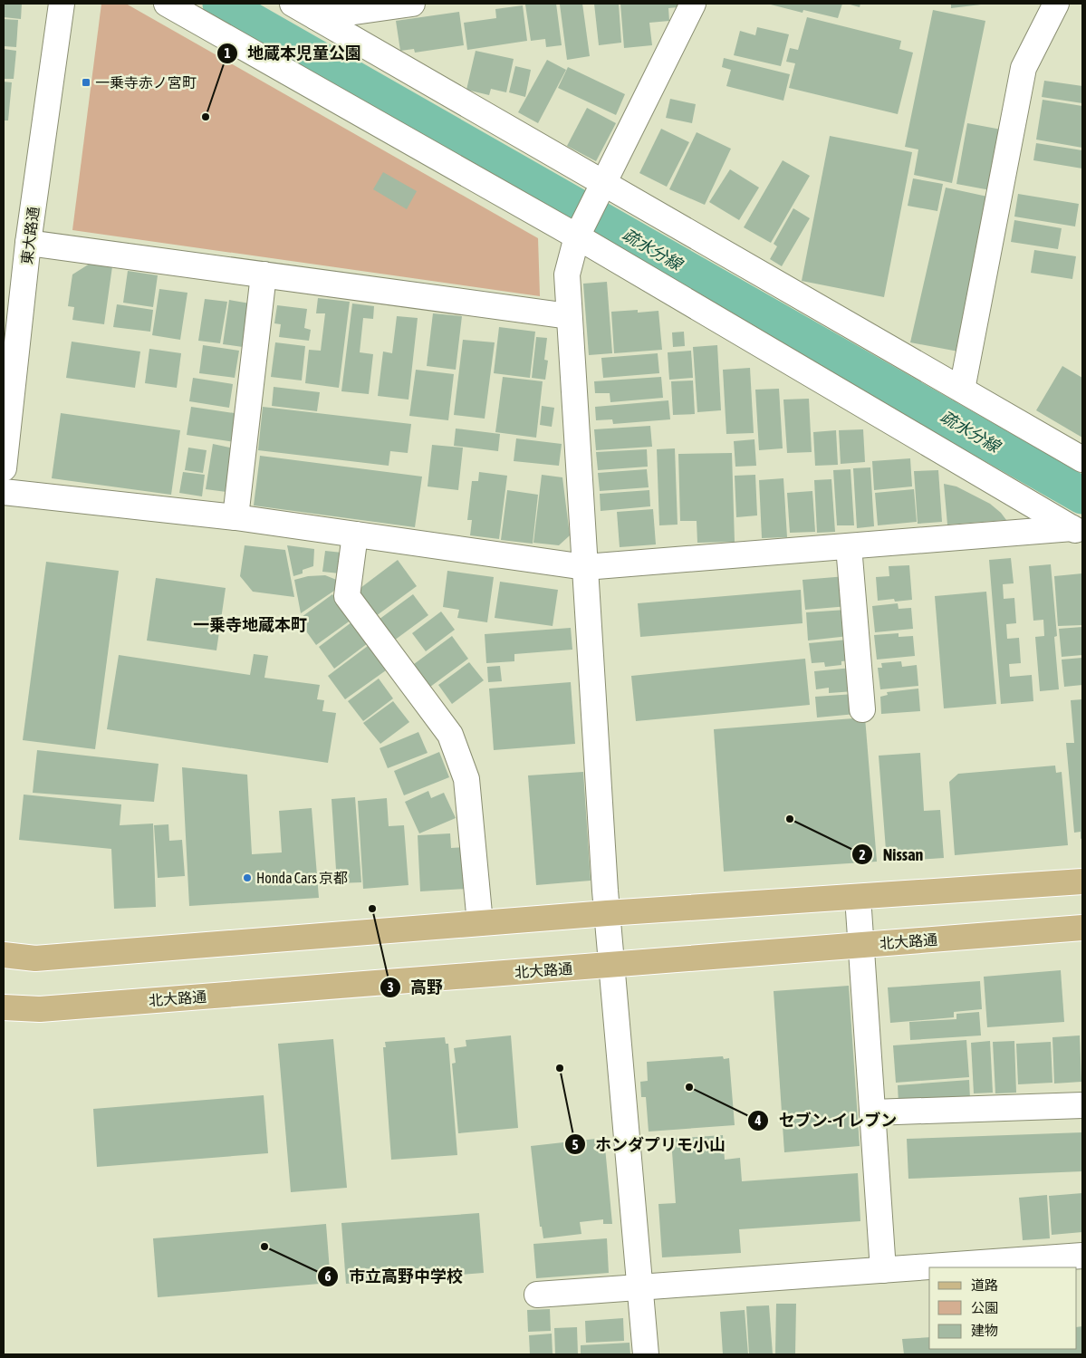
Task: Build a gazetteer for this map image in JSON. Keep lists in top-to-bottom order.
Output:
{
  "streets": {
    "main road": ["北大路通"],
    "street": ["東大路通"]
  },
  "districts": ["一乗寺地蔵本町"],
  "water": ["疏水分線"],
  "places": {
    "transit": ["一乗寺赤ノ宮町"],
    "other": [
      "地蔵本児童公園",
      "Nissan",
      "Honda Cars 京都",
      "高野",
      "ホンダプリモ小山",
      "セブン-イレブン",
      "市立高野中学校"
    ]
  },
  "legend": ["道路", "公園", "建物"]
}
